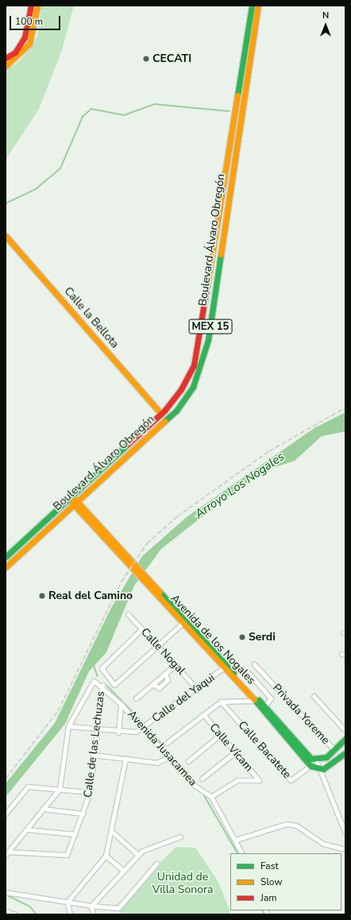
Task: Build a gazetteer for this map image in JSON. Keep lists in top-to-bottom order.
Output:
{
  "streets": {
    "main road": [
      "Boulevard Álvaro Obregón",
      "Calle la Bellota",
      "MEX 15",
      "Avenida de los Nogales"
    ],
    "street": [
      "Calle Nogal",
      "Calle del Yaqui",
      "Privada Yoreme",
      "Calle de las Lechuzas",
      "Calle Vícam",
      "Avenida Jusacamea",
      "Calle Bacatete"
    ]
  },
  "crossings": [
    ["Boulevard Álvaro Obregón", "Calle la Bellota"],
    ["Boulevard Álvaro Obregón", "Avenida de los Nogales"],
    ["Avenida de los Nogales", "Calle del Yaqui"],
    ["Avenida de los Nogales", "Calle Bacatete"],
    ["Calle Nogal", "Calle del Yaqui"],
    ["Calle del Yaqui", "Calle de las Lechuzas"],
    ["Calle del Yaqui", "Avenida Jusacamea"],
    ["Calle de las Lechuzas", "Avenida Jusacamea"],
    ["Calle Vícam", "Avenida Jusacamea"]
  ],
  "water": ["Arroyo Los Nogales"],
  "parks": ["Unidad de Villa Sonora"],
  "places": ["CECATI", "Real del Camino", "Serdi"],
  "legend": ["Fast", "Slow", "Jam"],
  "scale_bar": "100 m",
  "north": "top"
}
